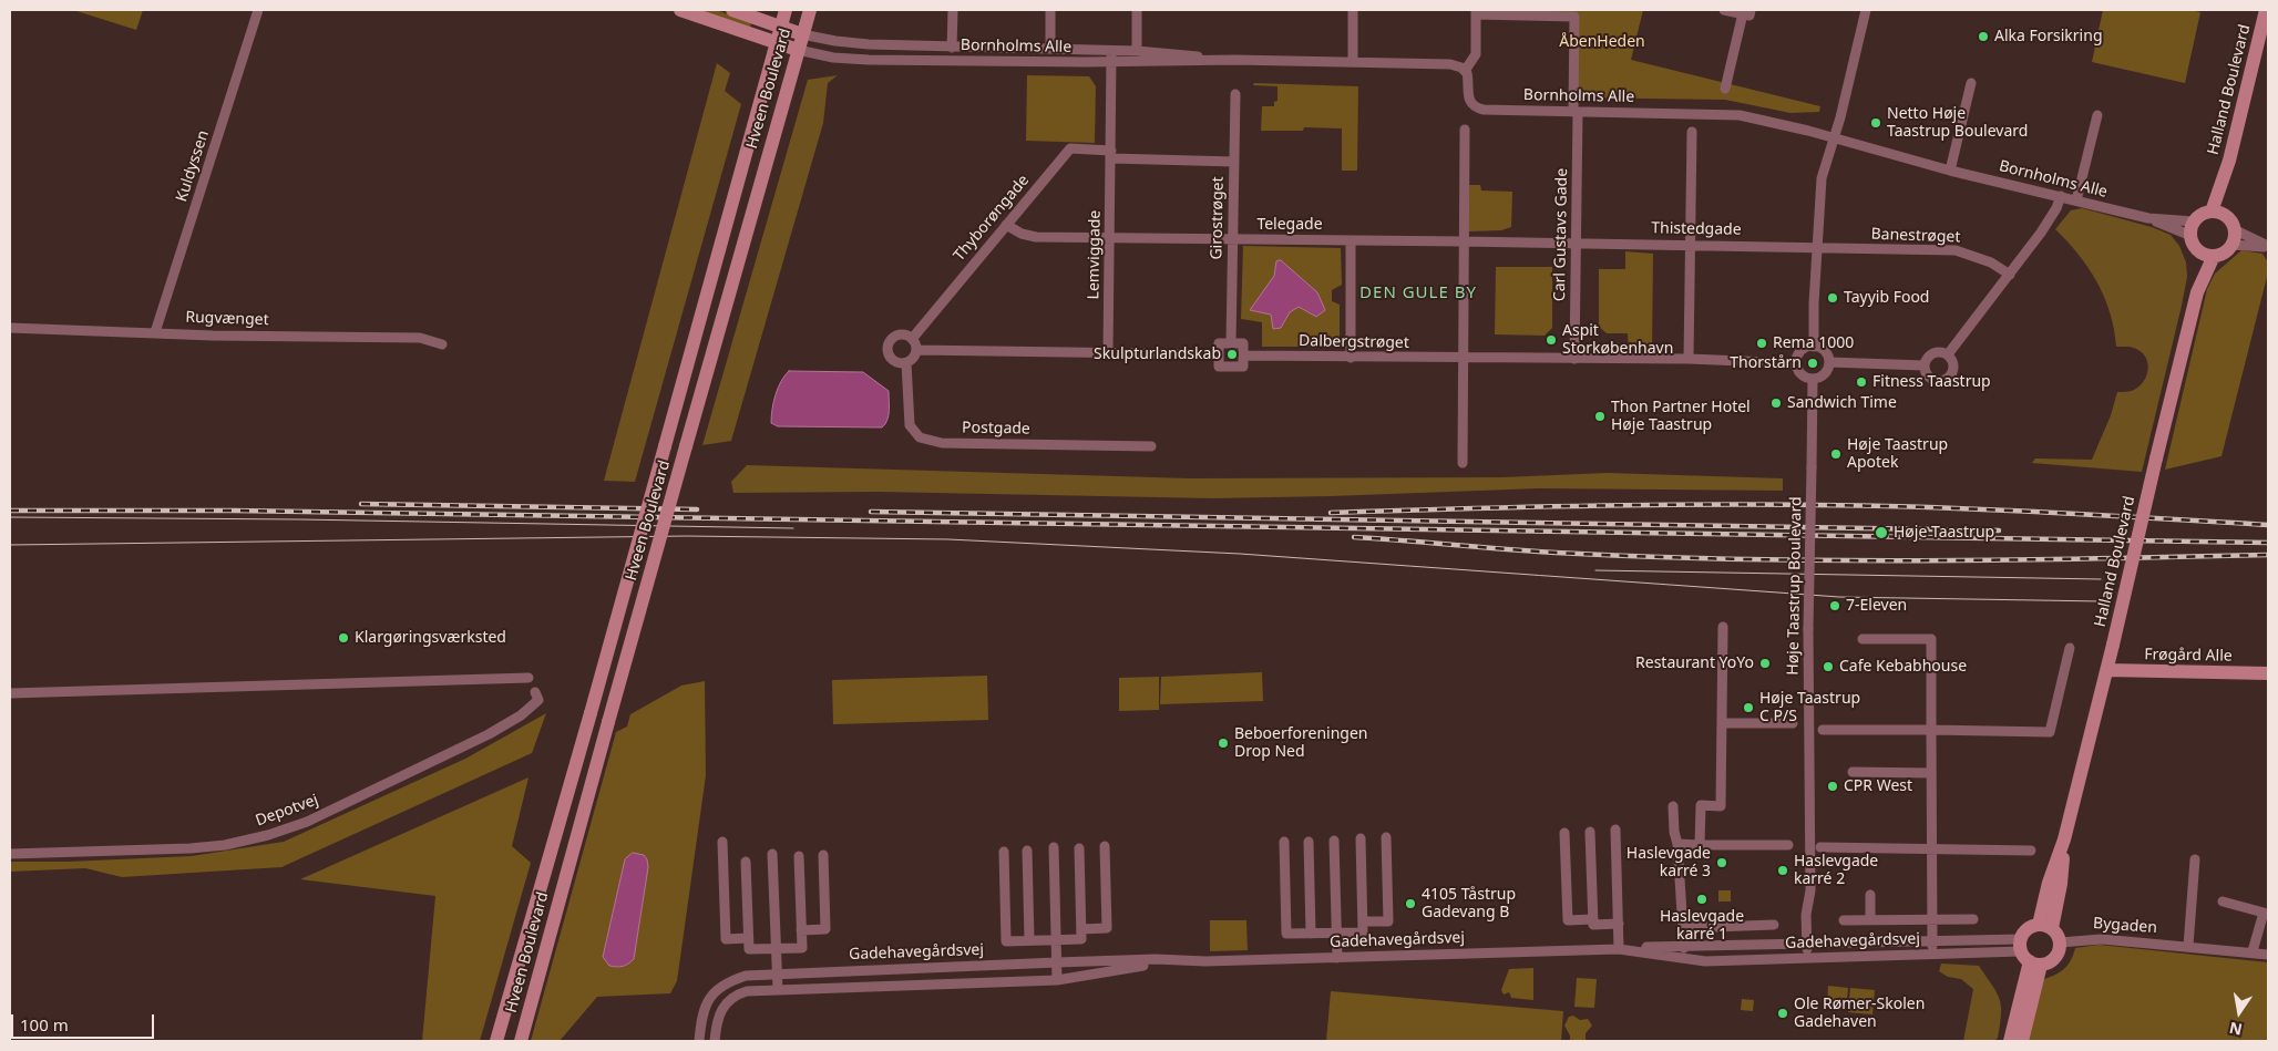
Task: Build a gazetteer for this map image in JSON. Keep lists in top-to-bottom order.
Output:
{
  "streets": {
    "street": [
      "Bornholms Alle",
      "Hveen Boulevard",
      "Halland Boulevard",
      "Kuldyssen",
      "Thyborøngade",
      "Girostrøget",
      "Telegade",
      "Thistedgade",
      "Carl Gustavs Gade",
      "Banestrøget",
      "Lemviggade",
      "Rugvænget",
      "Dalbergstrøget",
      "Postgade",
      "Høje Taastrup Boulevard",
      "Frøgård Alle",
      "Depotvej",
      "Bygaden",
      "Gadehavegårdsvej"
    ]
  },
  "crossings": [
    ["Bornholms Alle", "Hveen Boulevard"],
    ["Bornholms Alle", "Halland Boulevard"],
    ["Bornholms Alle", "Carl Gustavs Gade"],
    ["Bornholms Alle", "Lemviggade"],
    ["Halland Boulevard", "Frøgård Alle"],
    ["Halland Boulevard", "Bygaden"],
    ["Halland Boulevard", "Gadehavegårdsvej"],
    ["Kuldyssen", "Rugvænget"],
    ["Thyborøngade", "Telegade"],
    ["Thyborøngade", "Lemviggade"],
    ["Thyborøngade", "Postgade"],
    ["Girostrøget", "Telegade"],
    ["Telegade", "Thistedgade"],
    ["Telegade", "Carl Gustavs Gade"],
    ["Telegade", "Lemviggade"],
    ["Thistedgade", "Carl Gustavs Gade"],
    ["Thistedgade", "Banestrøget"],
    ["Carl Gustavs Gade", "Dalbergstrøget"],
    ["Dalbergstrøget", "Høje Taastrup Boulevard"],
    ["Høje Taastrup Boulevard", "Gadehavegårdsvej"],
    ["Bygaden", "Gadehavegårdsvej"]
  ],
  "districts": ["DEN GULE BY"],
  "parks": ["ÅbenHeden"],
  "places": [
    "Alka Forsikring",
    "Netto Høje Taastrup Boulevard",
    "Tayyib Food",
    "Aspit Storkøbenhavn",
    "Rema 1000",
    "Skulpturlandskab",
    "Thorstårn",
    "Fitness Taastrup",
    "Sandwich Time",
    "Thon Partner Hotel Høje Taastrup",
    "Høje Taastrup Apotek",
    "Høje Taastrup",
    "7-Eleven",
    "Klargøringsværksted",
    "Restaurant YoYo",
    "Cafe Kebabhouse",
    "Høje Taastrup C P/S",
    "Beboerforeningen Drop Ned",
    "CPR West",
    "Haslevgade karré 3",
    "Haslevgade karré 2",
    "Haslevgade karré 1",
    "4105 Tåstrup Gadevang B",
    "Ole Rømer-Skolen Gadehaven"
  ],
  "scale_bar": "100 m",
  "north": "bottom"
}
